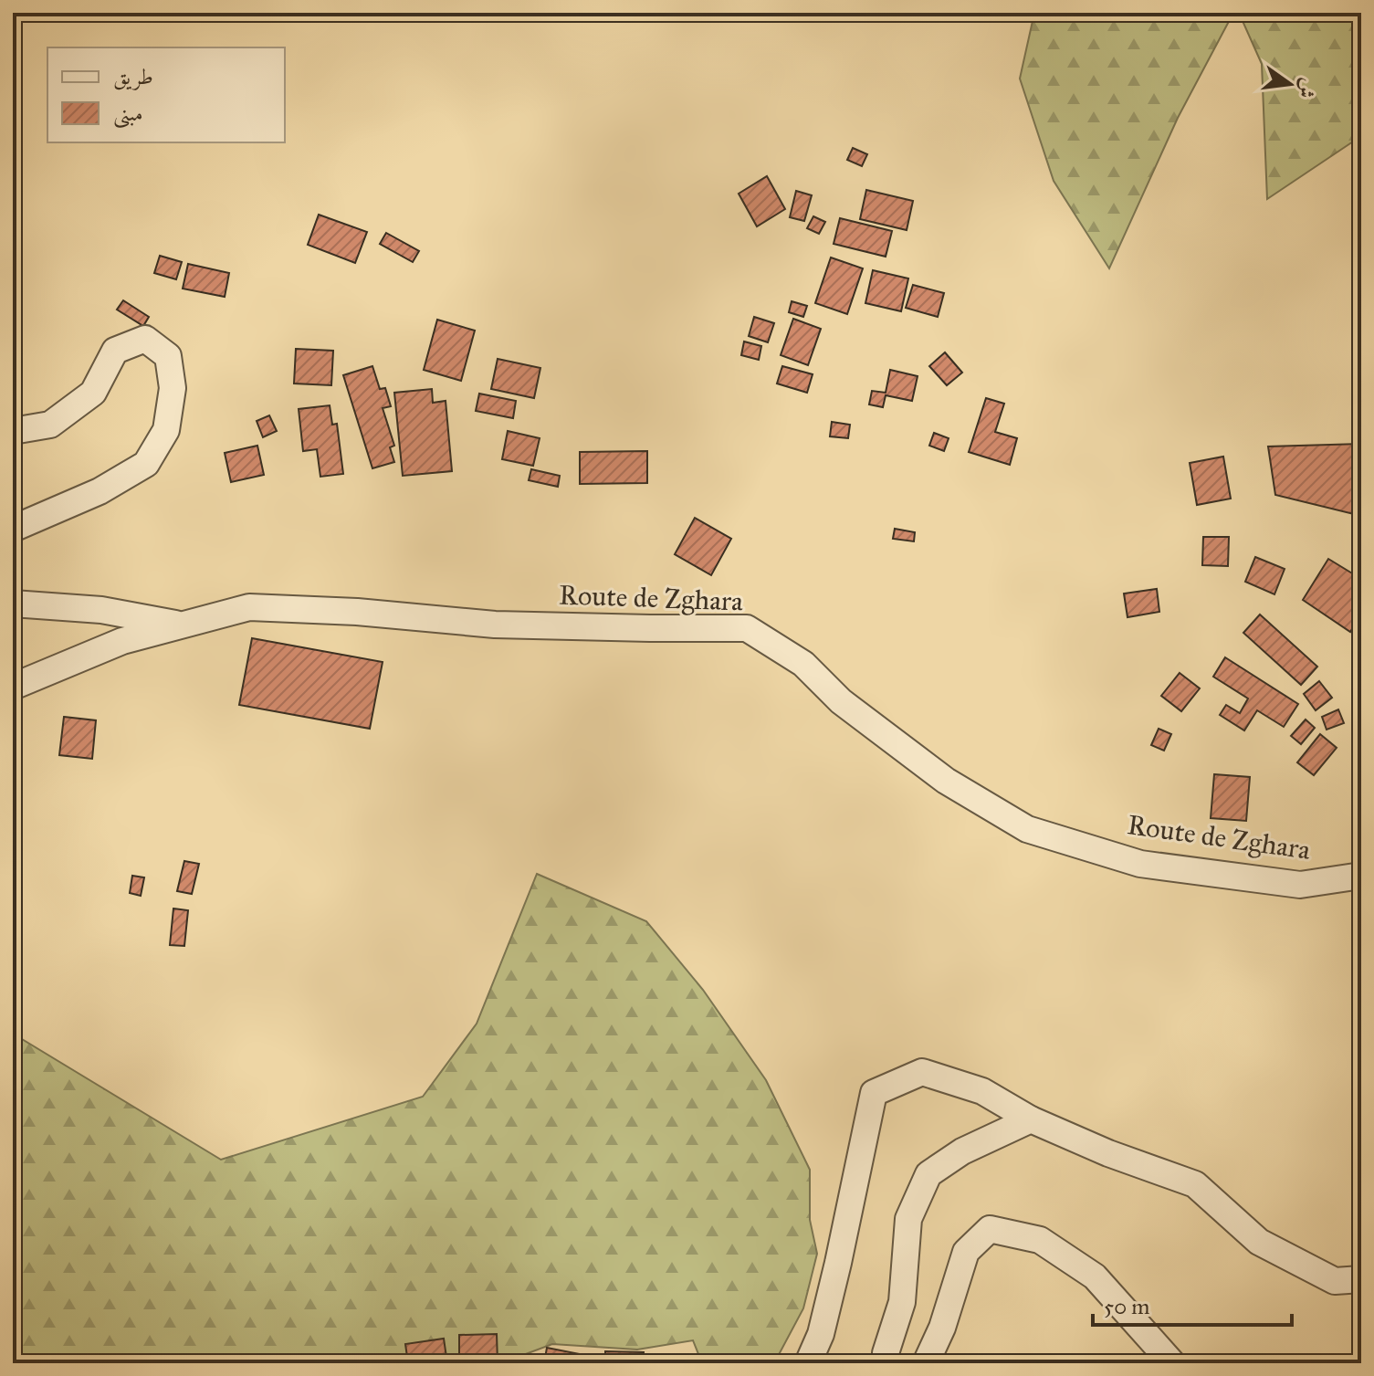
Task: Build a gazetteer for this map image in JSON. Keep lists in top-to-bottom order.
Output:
{
  "streets": {
    "street": ["Route de Zghara"]
  },
  "legend": ["طريق", "مبنى"],
  "scale_bar": "50 m",
  "north": "right"
}
